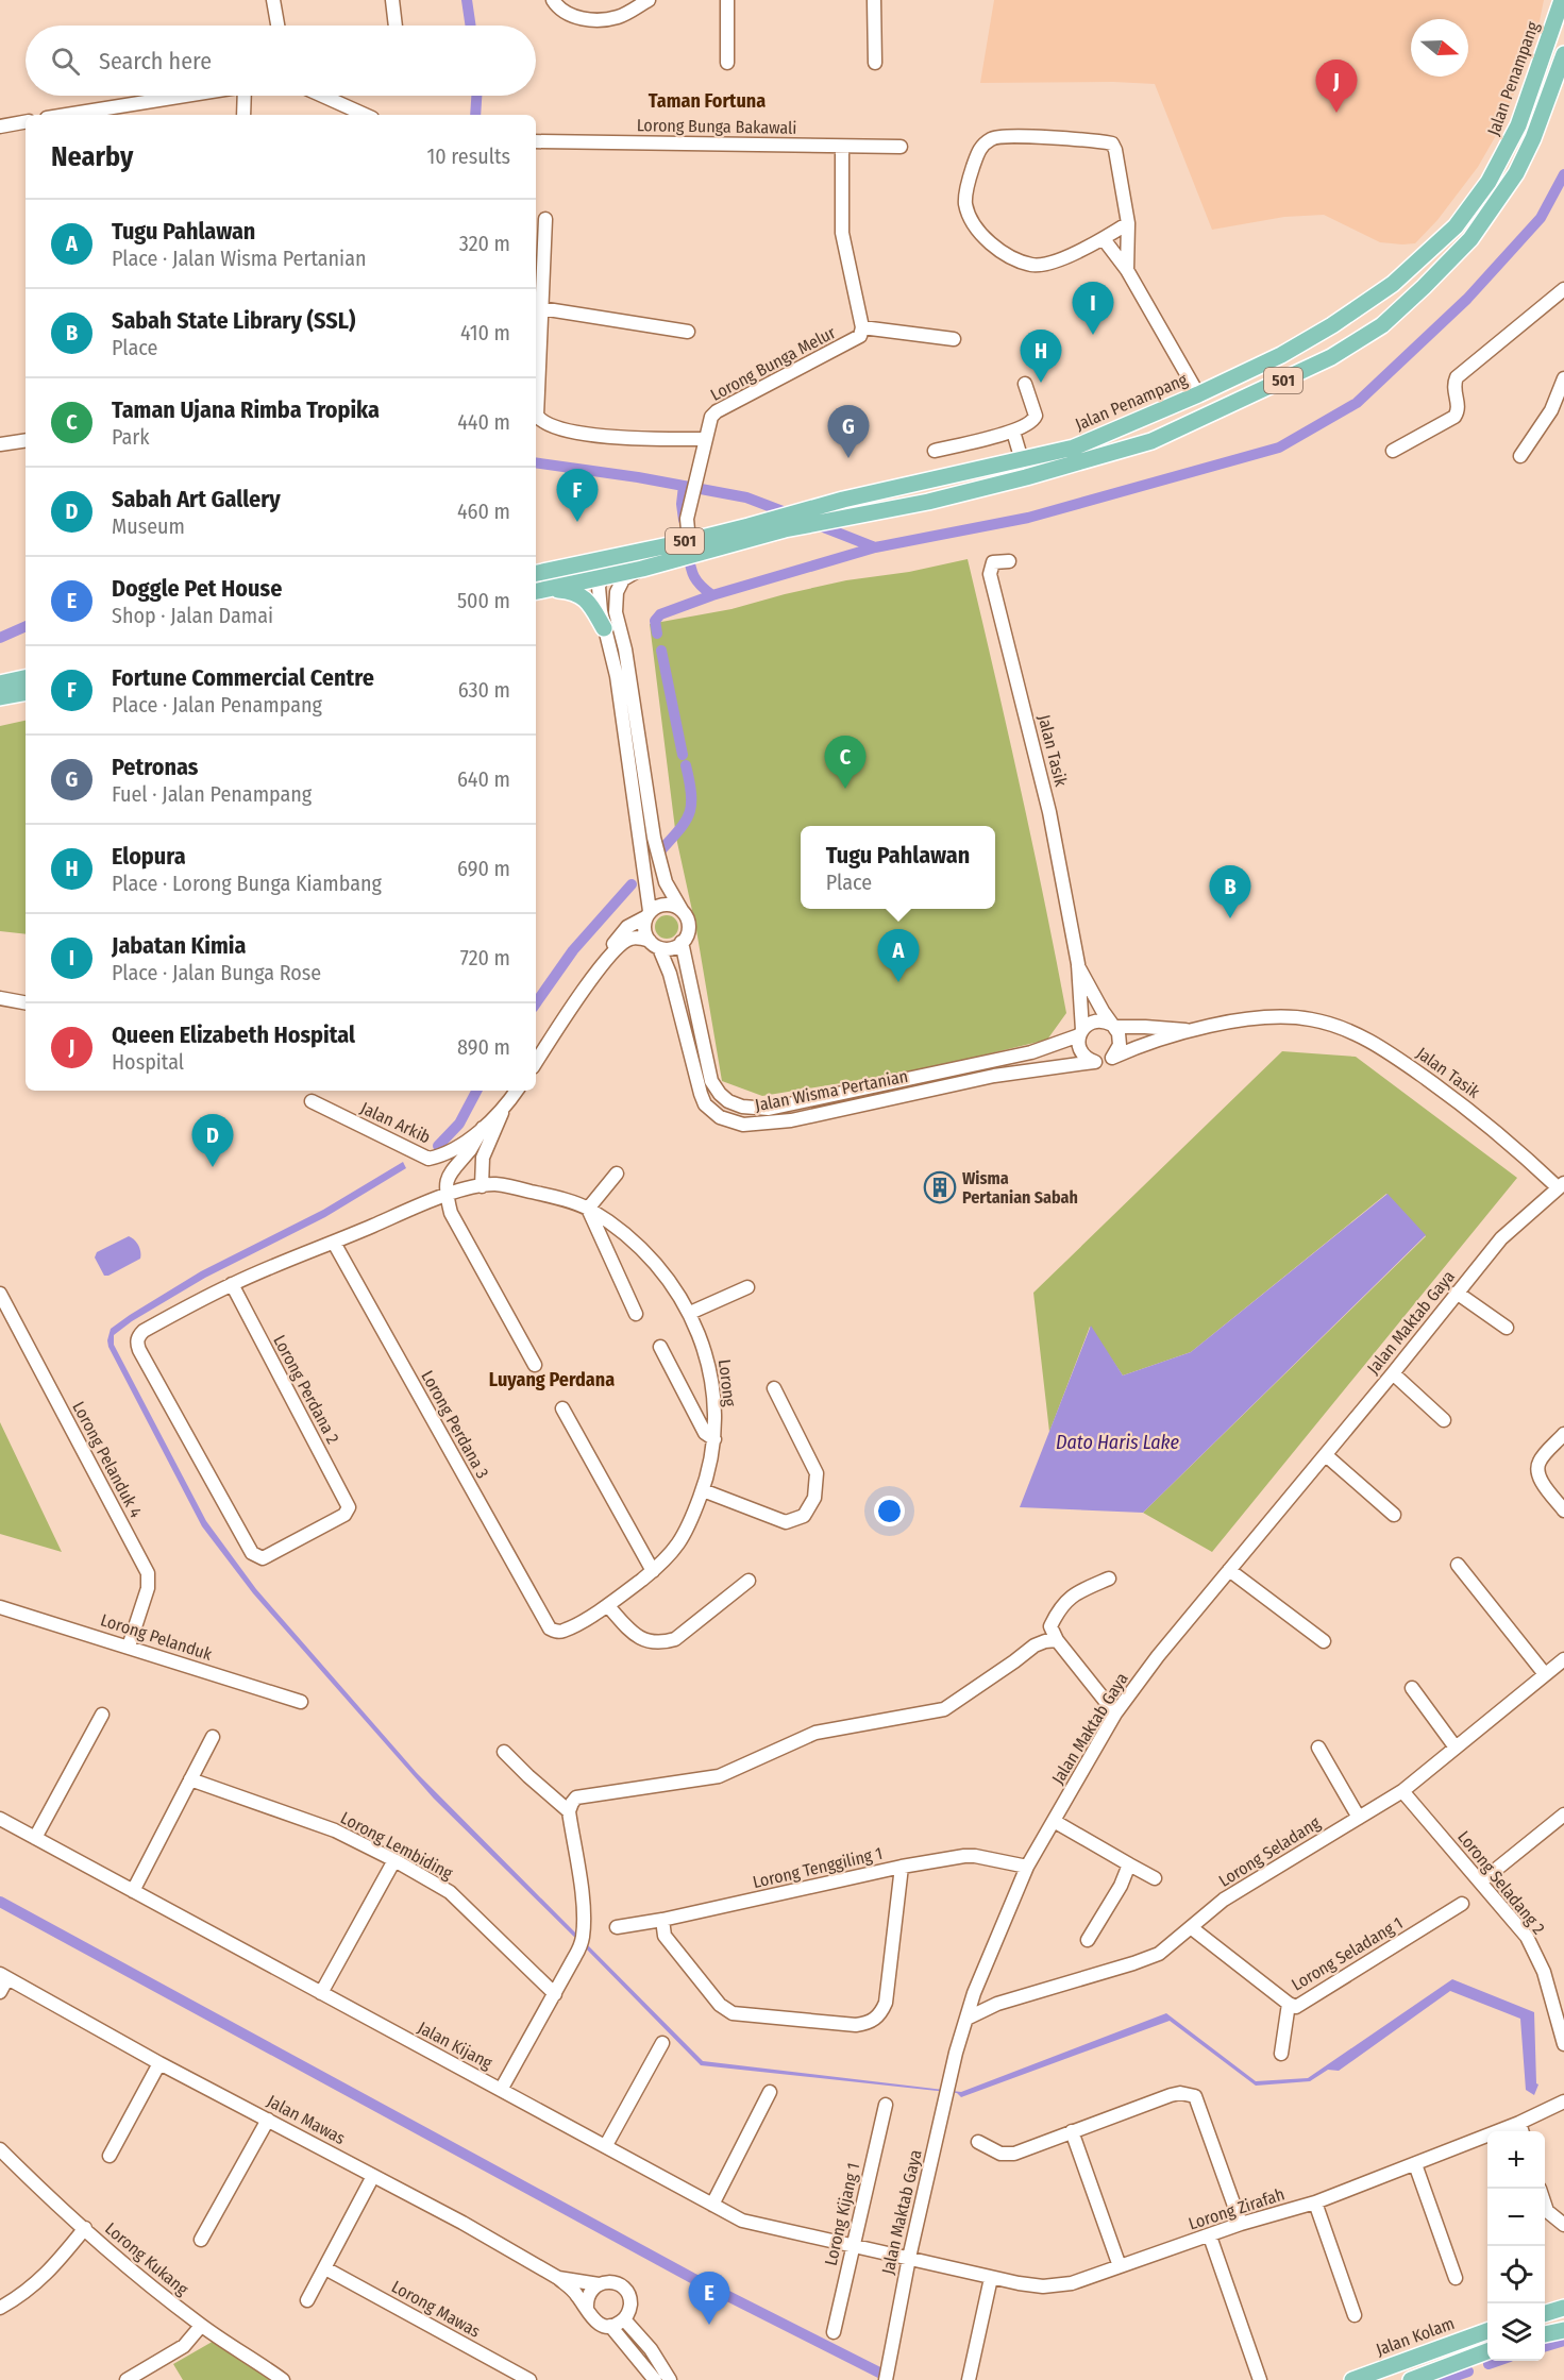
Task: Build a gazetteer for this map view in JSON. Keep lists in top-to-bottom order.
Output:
{
  "streets": {
    "main road": ["Jalan Penampang", "501", "Jalan Kolam"],
    "street": [
      "Lorong Bunga Bakawali",
      "Lorong Bunga Melur",
      "Jalan Tasik",
      "Jalan Wisma Pertanian",
      "Jalan Arkib",
      "Jalan Maktab Gaya",
      "Lorong",
      "Lorong Perdana 2",
      "Lorong Perdana 3",
      "Lorong Pelanduk 4",
      "Lorong Pelanduk",
      "Lorong Lembiding",
      "Lorong Seladang",
      "Lorong Tenggiling 1",
      "Lorong Seladang 2",
      "Lorong Seladang 1",
      "Jalan Kijang",
      "Jalan Mawas",
      "Lorong Zirafah",
      "Lorong Kijang 1",
      "Lorong Kukang",
      "Lorong Mawas"
    ]
  },
  "crossings": [
    ["Jalan Penampang", "Lorong Bunga Melur"],
    ["Jalan Tasik", "Jalan Wisma Pertanian"],
    ["Jalan Tasik", "Jalan Maktab Gaya"],
    ["Jalan Maktab Gaya", "Lorong Seladang"],
    ["Jalan Maktab Gaya", "Lorong Tenggiling 1"],
    ["Jalan Maktab Gaya", "Jalan Kijang"],
    ["Jalan Maktab Gaya", "Lorong Zirafah"],
    ["Lorong", "Lorong Perdana 3"],
    ["Lorong Pelanduk 4", "Lorong Pelanduk"],
    ["Lorong Seladang", "Lorong Seladang 2"],
    ["Lorong Seladang", "Lorong Seladang 1"],
    ["Jalan Kijang", "Lorong Zirafah"],
    ["Jalan Kijang", "Lorong Kijang 1"]
  ],
  "districts": ["Taman Fortuna", "Luyang Perdana"],
  "water": ["Dato Haris Lake"],
  "places": {
    "building": ["Wisma Pertanian Sabah"]
  },
  "north": "right",
  "page": {
    "search": "Search here",
    "pins": [
      "J",
      "I",
      "H",
      "G",
      "F",
      "C",
      "B",
      "A",
      "D",
      "E"
    ],
    "heading": ["Nearby", "10 results"],
    "list": [
      {
        "mark": "A",
        "name": "Tugu Pahlawan",
        "note": "Place · Jalan Wisma Pertanian",
        "value": "320 m"
      },
      {
        "mark": "B",
        "name": "Sabah State Library (SSL)",
        "note": "Place",
        "value": "410 m"
      },
      {
        "mark": "C",
        "name": "Taman Ujana Rimba Tropika",
        "note": "Park",
        "value": "440 m"
      },
      {
        "mark": "D",
        "name": "Sabah Art Gallery",
        "note": "Museum",
        "value": "460 m"
      },
      {
        "mark": "E",
        "name": "Doggle Pet House",
        "note": "Shop · Jalan Damai",
        "value": "500 m"
      },
      {
        "mark": "F",
        "name": "Fortune Commercial Centre",
        "note": "Place · Jalan Penampang",
        "value": "630 m"
      },
      {
        "mark": "G",
        "name": "Petronas",
        "note": "Fuel · Jalan Penampang",
        "value": "640 m"
      },
      {
        "mark": "H",
        "name": "Elopura",
        "note": "Place · Lorong Bunga Kiambang",
        "value": "690 m"
      },
      {
        "mark": "I",
        "name": "Jabatan Kimia",
        "note": "Place · Jalan Bunga Rose",
        "value": "720 m"
      },
      {
        "mark": "J",
        "name": "Queen Elizabeth Hospital",
        "note": "Hospital",
        "value": "890 m"
      }
    ],
    "popup": ["Tugu Pahlawan", "Place"],
    "map_buttons": ["+", "−"]
  }
}
